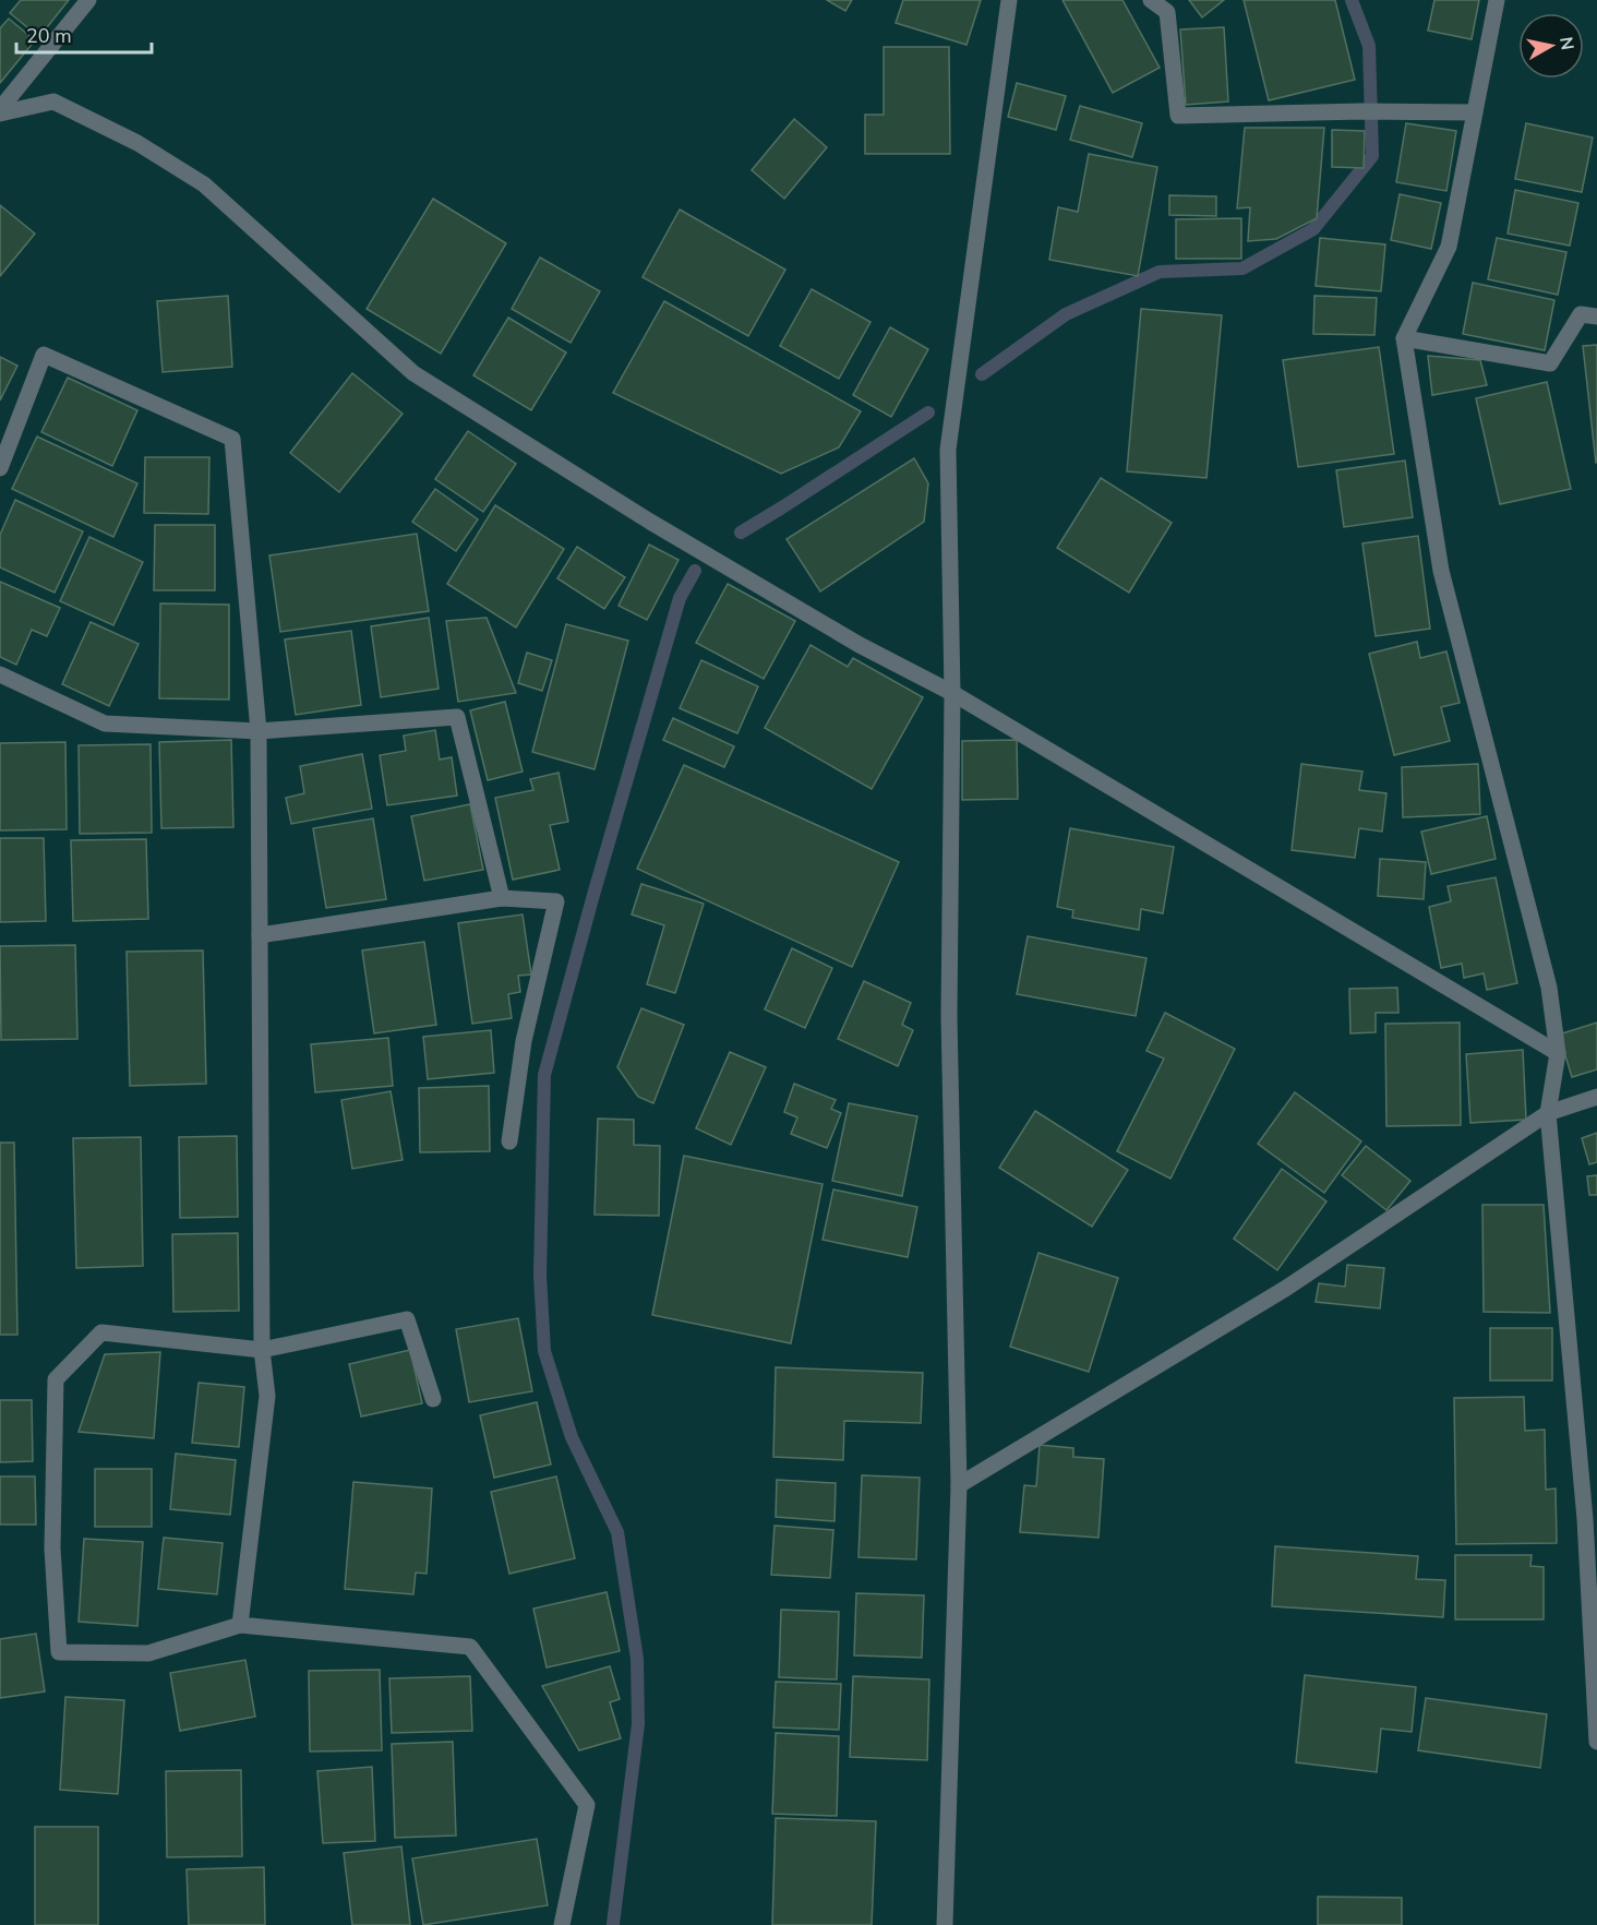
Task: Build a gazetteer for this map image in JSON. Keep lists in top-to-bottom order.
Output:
{
  "scale_bar": "20 m",
  "north": "right"
}
